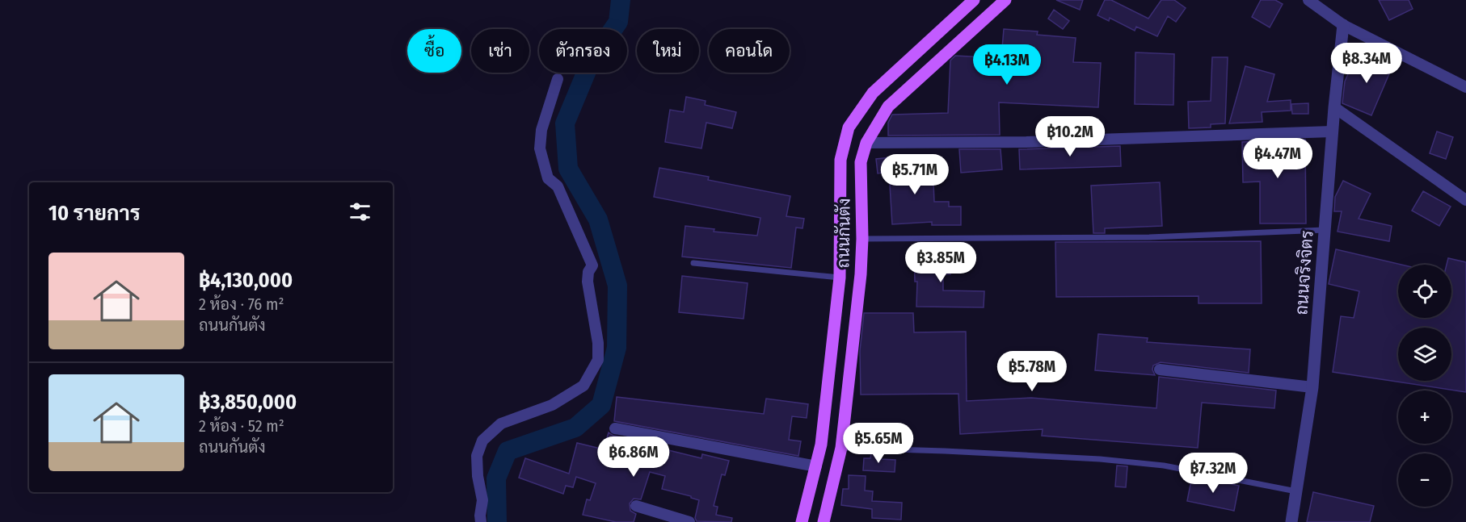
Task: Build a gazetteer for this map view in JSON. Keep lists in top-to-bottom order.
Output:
{
  "streets": {
    "main road": ["ถนนกันตัง"],
    "street": ["ถนนจริงจิตร"]
  },
  "page": {
    "chip": [
      "ซื้อ",
      "เช่า",
      "ตัวกรอง",
      "ใหม่",
      "คอนโด"
    ],
    "price": [
      "฿8.34M",
      "฿4.13M",
      "฿10.2M",
      "฿4.47M",
      "฿5.71M",
      "฿3.85M",
      "฿5.78M",
      "฿5.65M",
      "฿6.86M",
      "฿7.32M"
    ],
    "heading": "10 รายการ",
    "list": [
      {
        "name": "฿4,130,000",
        "note": "2 ห้อง · 76 m² · ถนนกันตัง"
      },
      {
        "name": "฿3,850,000",
        "note": "2 ห้อง · 52 m² · ถนนกันตัง"
      }
    ],
    "map_buttons": ["+", "−"]
  }
}
